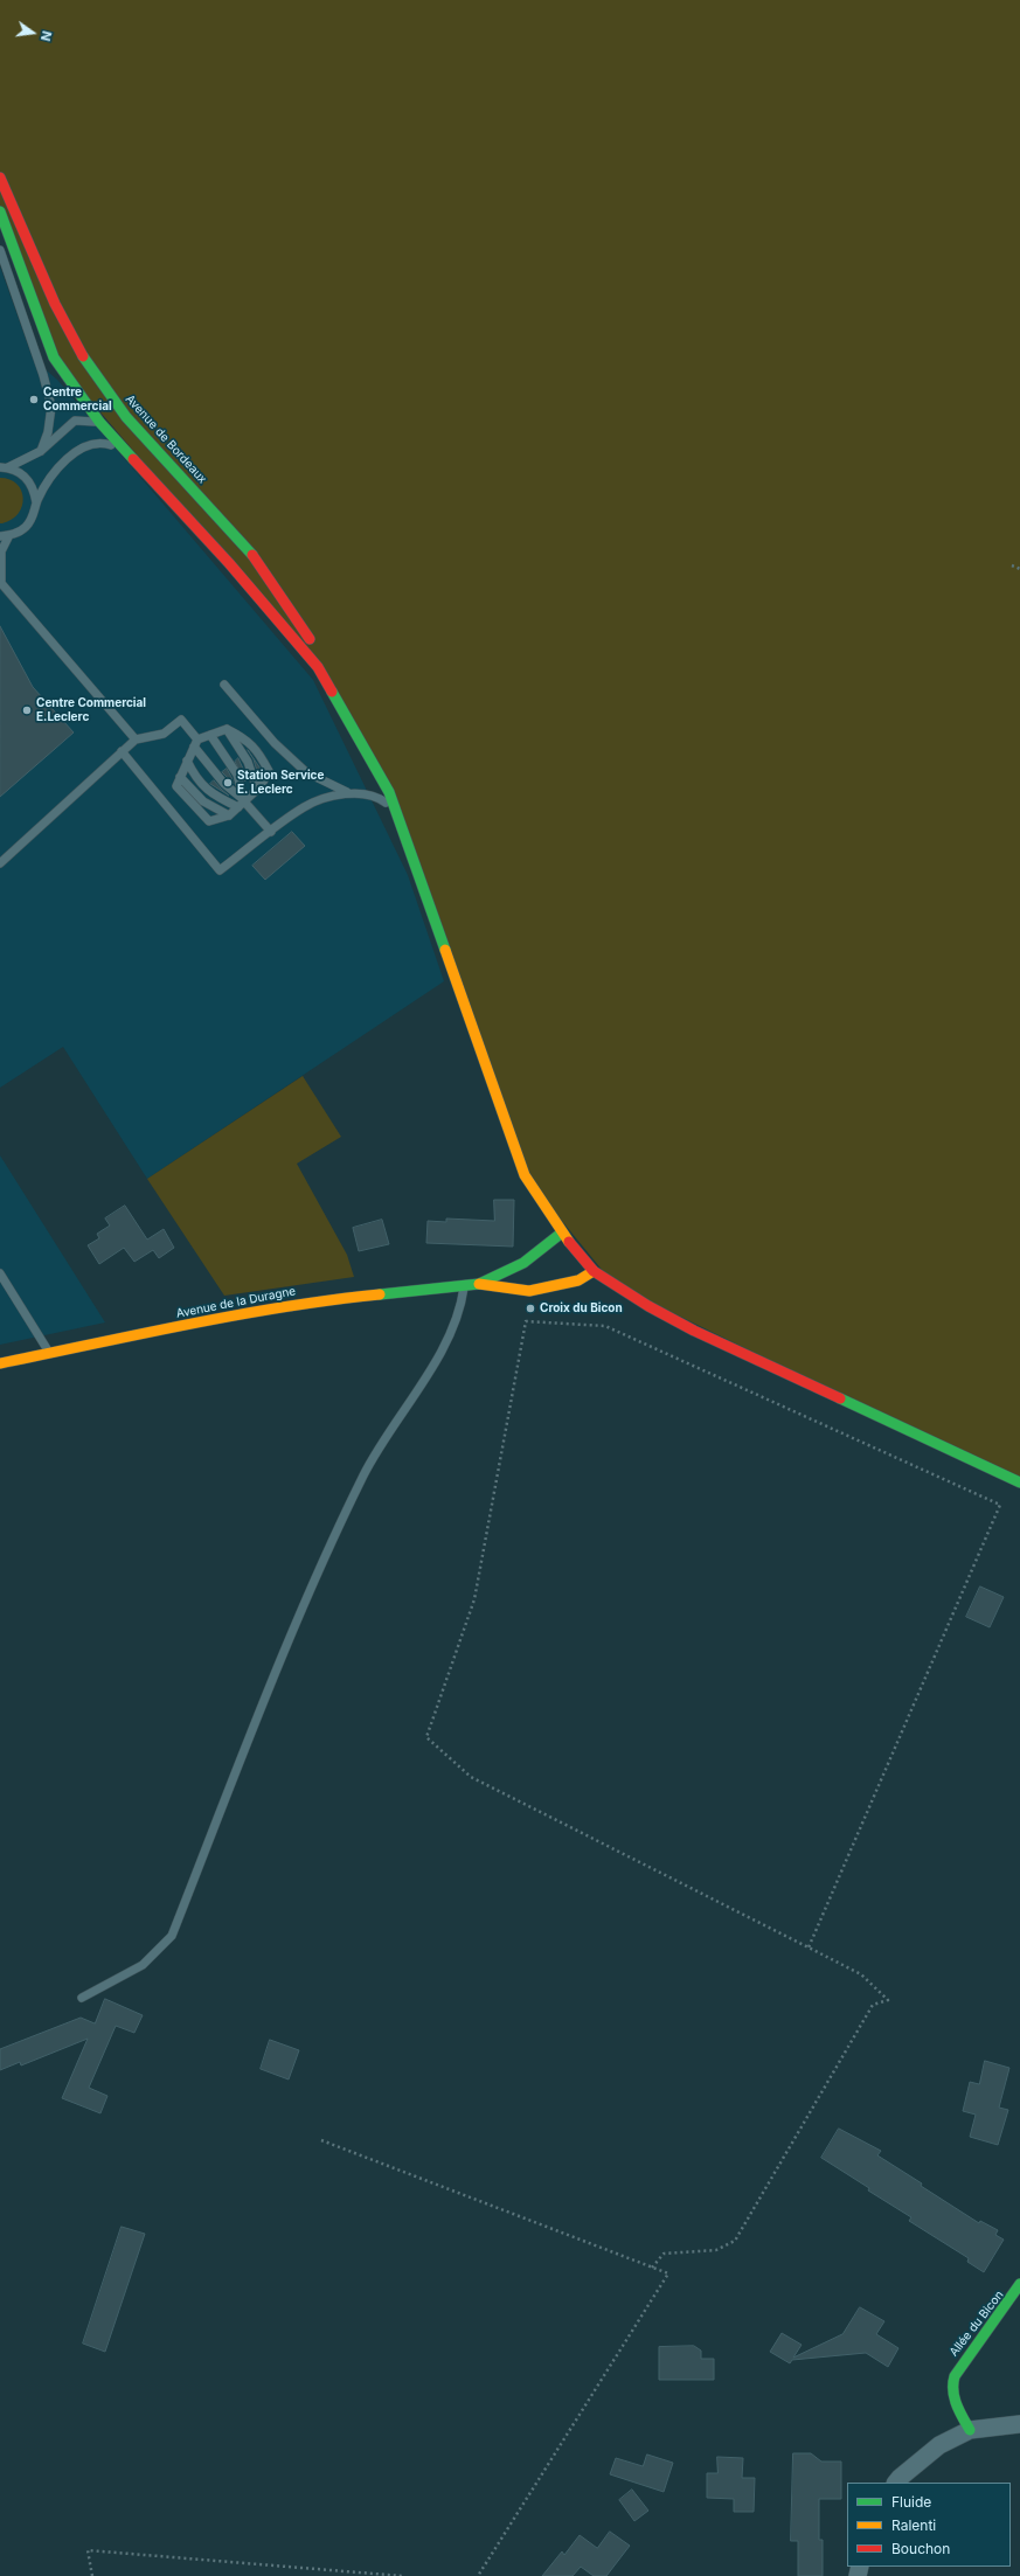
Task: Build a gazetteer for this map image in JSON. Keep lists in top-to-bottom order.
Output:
{
  "streets": {
    "main road": ["Avenue de Bordeaux", "Avenue de la Duragne", "Allée du Bicon"]
  },
  "places": [
    "Centre Commercial",
    "Centre Commercial E.Leclerc",
    "Station Service E. Leclerc",
    "Croix du Bicon"
  ],
  "legend": ["Fluide", "Ralenti", "Bouchon"],
  "north": "right"
}
